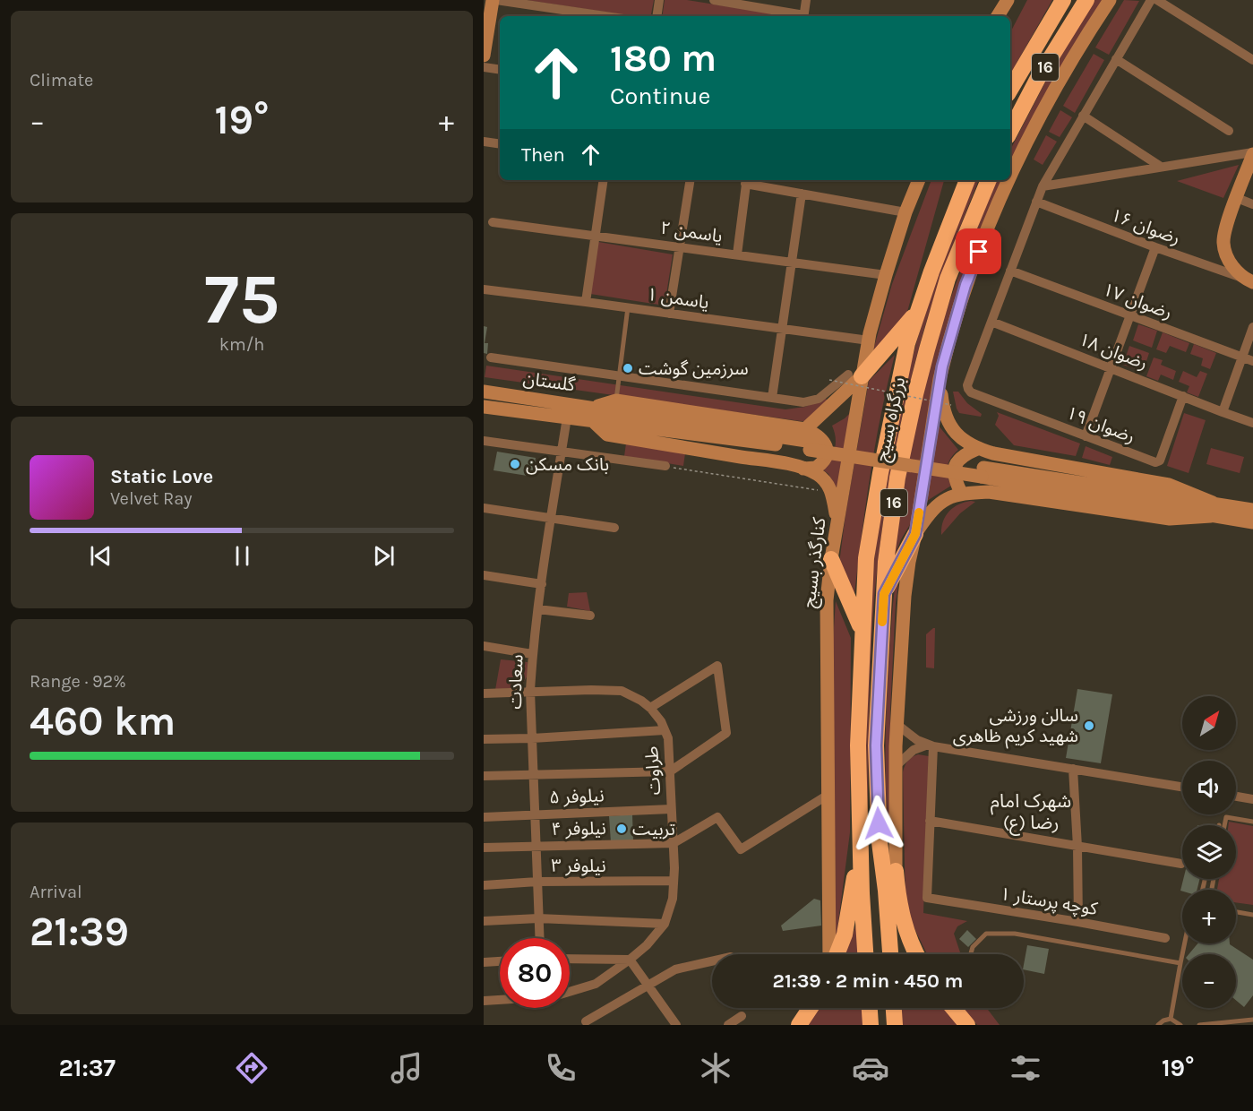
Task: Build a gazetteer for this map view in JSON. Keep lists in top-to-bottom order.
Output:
{
  "streets": {
    "highway": ["16", "بزرگراه بسیج"],
    "main road": ["گلستان", "کنارگذر بسیج"],
    "street": [
      "رضوان ۱۶",
      "یاسمن ۲",
      "یاسمن ۱",
      "رضوان ۱۷",
      "رضوان ۱۸",
      "رضوان ۱۹",
      "سعادت",
      "طراوت",
      "نیلوفر ۵",
      "نیلوفر ۴",
      "نیلوفر ۳",
      "کوچه پرستار ۱"
    ]
  },
  "crossings": [
    ["یاسمن ۲", "کنارگذر بسیج"],
    ["یاسمن ۱", "کنارگذر بسیج"],
    ["رضوان ۱۸", "رضوان ۱۹"],
    ["گلستان", "سعادت"],
    ["سعادت", "طراوت"],
    ["سعادت", "نیلوفر ۵"],
    ["سعادت", "نیلوفر ۴"],
    ["سعادت", "نیلوفر ۳"],
    ["طراوت", "نیلوفر ۵"],
    ["طراوت", "نیلوفر ۴"],
    ["طراوت", "نیلوفر ۳"]
  ],
  "districts": ["شهرک امام رضا (ع)"],
  "places": [
    "سرزمین گوشت",
    "بانک مسکن",
    "سالن ورزشی شهید کریم ظاهری",
    "تربیت"
  ],
  "north": "top right",
  "page": {
    "tile": [
      "Climate",
      ["75", "km/h"],
      ["Range · 92%", "460 km"],
      ["Arrival", "21:39"]
    ],
    "turn": ["180 m", "Continue"],
    "heat": ["−", "19°", "+"],
    "then": "Then",
    "song": ["Static Love", "Velvet Ray"],
    "map_buttons": ["+", "−"],
    "limit": "80",
    "trip": "21:39 · 2 min · 450 m",
    "tabs": ["21:37", "19°"]
  }
}
